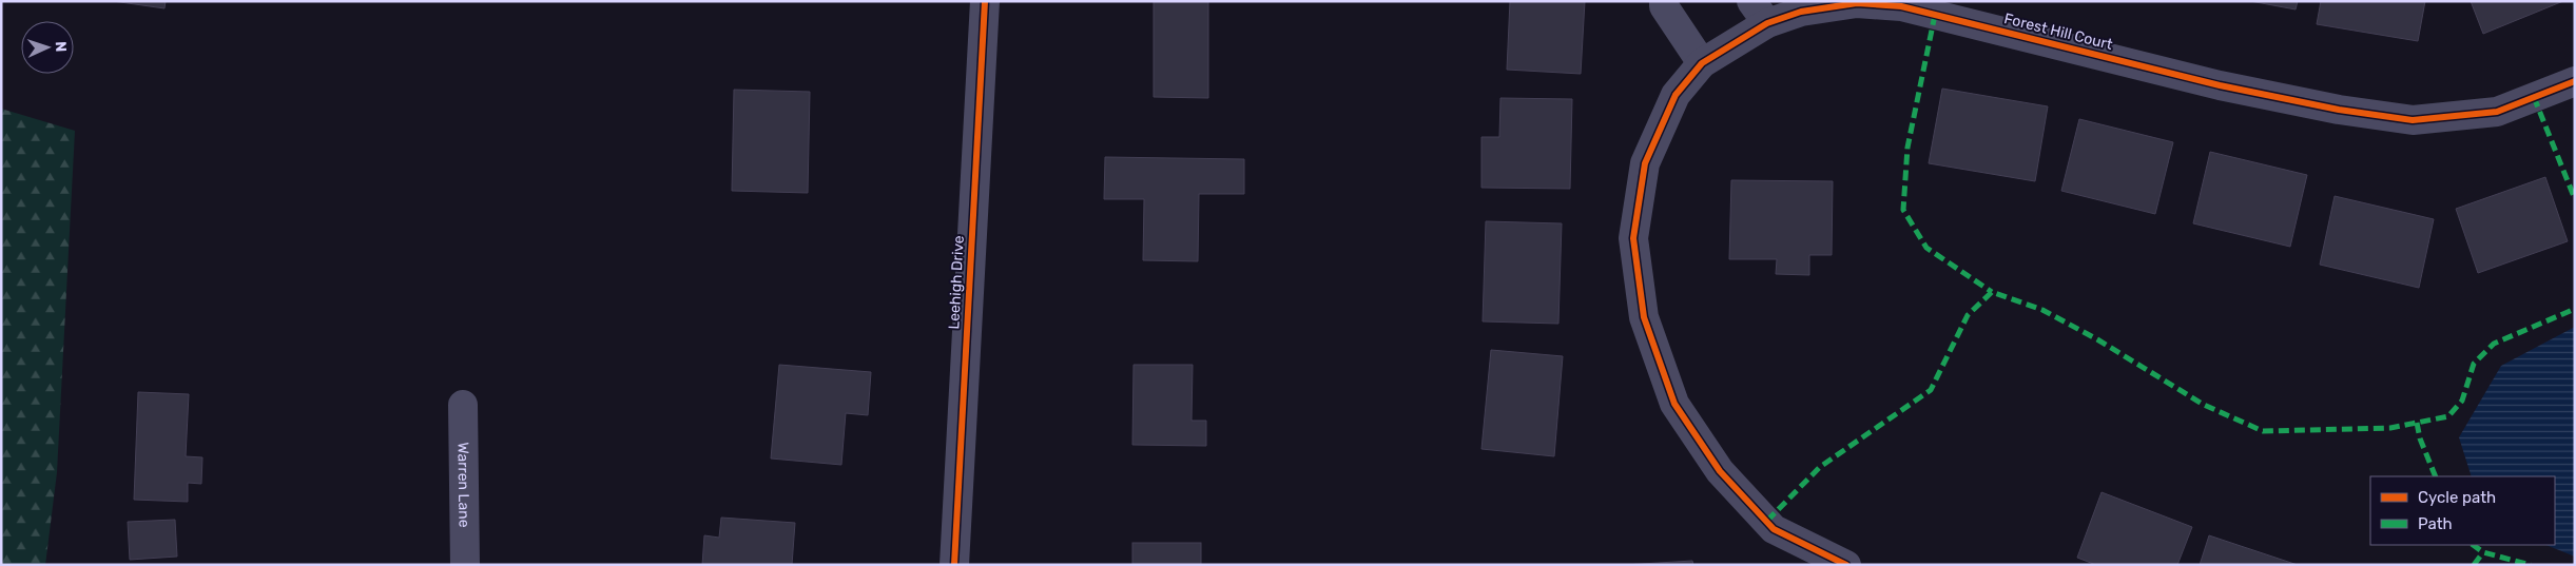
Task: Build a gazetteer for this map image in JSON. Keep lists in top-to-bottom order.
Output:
{
  "streets": {
    "street": ["Forest Hill Court", "Leehigh Drive", "Warren Lane"]
  },
  "legend": ["Cycle path", "Path"],
  "north": "right"
}
